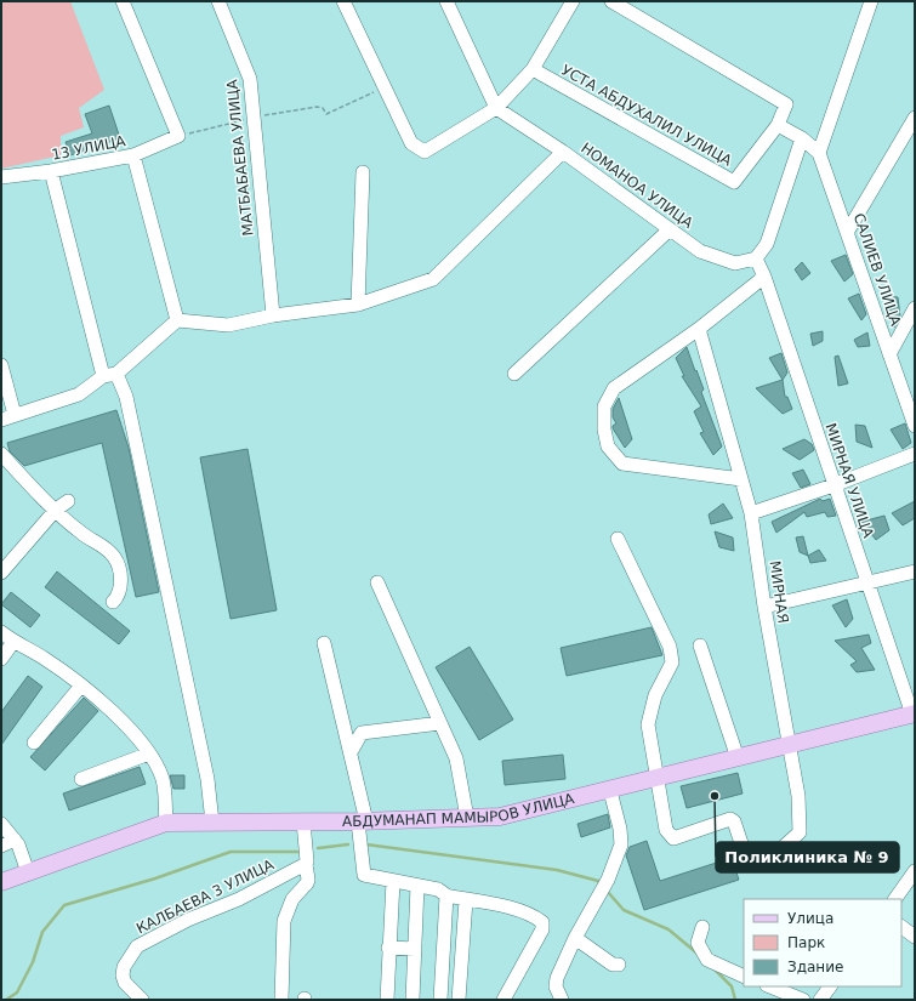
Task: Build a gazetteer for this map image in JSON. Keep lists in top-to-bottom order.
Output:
{
  "streets": {
    "main road": ["АБДУМАНАП МАМЫРОВ УЛИЦА"],
    "street": [
      "УСТА АБДУХАЛИЛ УЛИЦА",
      "13 УЛИЦА",
      "МАТБАБАЕВА УЛИЦА",
      "НОМАНОА УЛИЦА",
      "САЛИЕВ УЛИЦА",
      "МИРНАЯ УЛИЦА",
      "МИРНАЯ",
      "КАЛБАЕВА 3 УЛИЦА"
    ]
  },
  "crossings": [
    ["НОМАНОА УЛИЦА", "МИРНАЯ УЛИЦА"],
    ["МИРНАЯ УЛИЦА", "АБДУМАНАП МАМЫРОВ УЛИЦА"],
    ["МИРНАЯ", "АБДУМАНАП МАМЫРОВ УЛИЦА"]
  ],
  "places": ["Поликлиника № 9"],
  "legend": ["Улица", "Парк", "Здание"]
}
